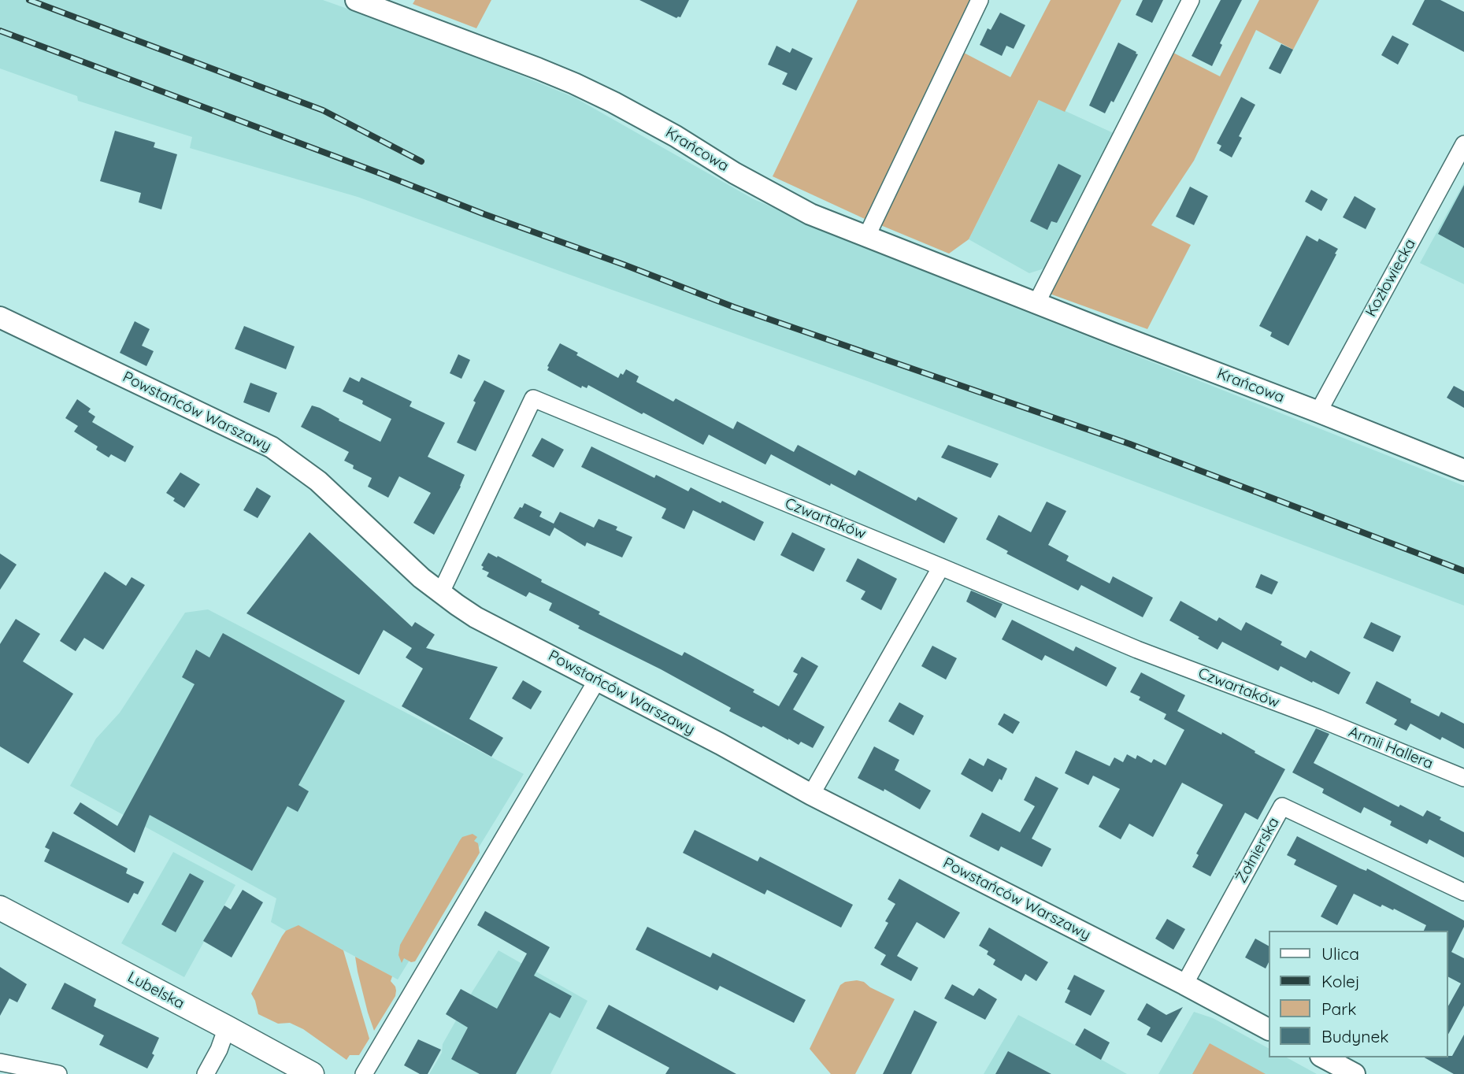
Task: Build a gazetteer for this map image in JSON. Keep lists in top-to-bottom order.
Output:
{
  "streets": {
    "main road": ["Lubelska"],
    "street": [
      "Krańcowa",
      "Kozłowiecka",
      "Powstańców Warszawy",
      "Czwartaków",
      "Armii Hallera",
      "Żołnierska"
    ]
  },
  "crossings": [
    ["Krańcowa", "Kozłowiecka"],
    ["Powstańców Warszawy", "Czwartaków"],
    ["Powstańców Warszawy", "Żołnierska"],
    ["Czwartaków", "Armii Hallera"]
  ],
  "legend": [
    "Ulica",
    "Kolej",
    "Park",
    "Budynek"
  ]
}
